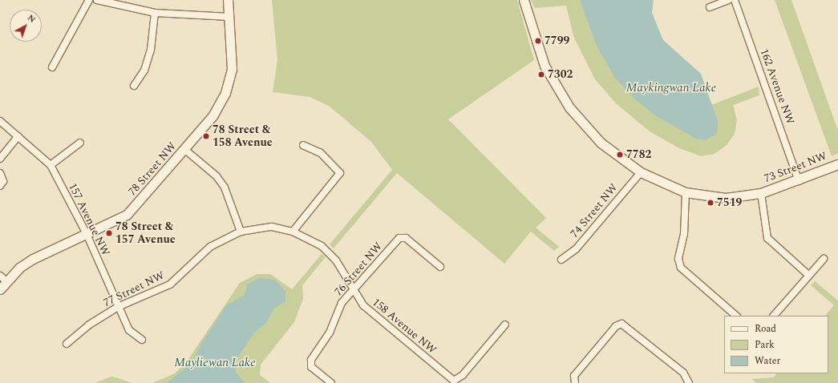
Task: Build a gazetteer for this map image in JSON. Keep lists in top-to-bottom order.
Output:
{
  "streets": {
    "street": [
      "162 Avenue NW",
      "73 Street NW",
      "78 Street NW",
      "74 Street NW",
      "157 Avenue NW",
      "76 Street NW",
      "77 Street NW",
      "158 Avenue NW"
    ]
  },
  "crossings": [
    ["162 Avenue NW", "73 Street NW"],
    ["73 Street NW", "74 Street NW"],
    ["78 Street NW", "157 Avenue NW"],
    ["157 Avenue NW", "77 Street NW"],
    ["76 Street NW", "158 Avenue NW"],
    ["77 Street NW", "158 Avenue NW"]
  ],
  "water": ["Maykingwan Lake", "Mayliewan Lake"],
  "places": [
    "7799",
    "7302",
    "78 Street & 158 Avenue",
    "7782",
    "7519",
    "78 Street & 157 Avenue"
  ],
  "legend": ["Road", "Park", "Water"],
  "north": "top right"
}
